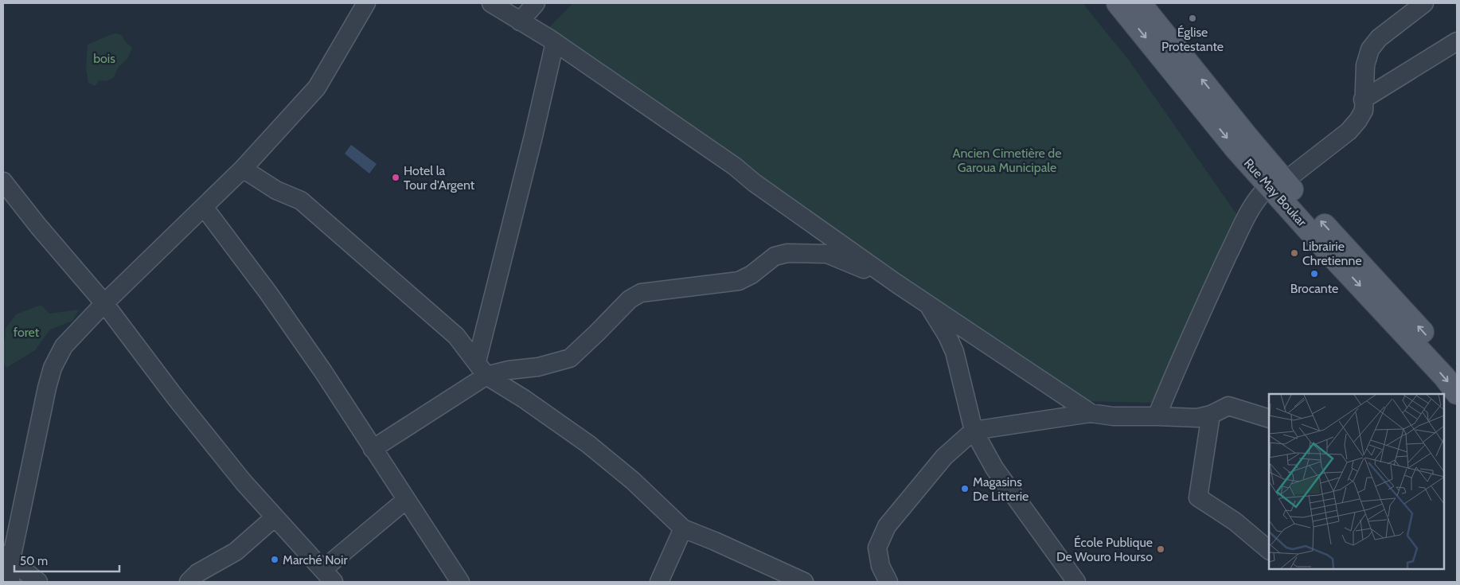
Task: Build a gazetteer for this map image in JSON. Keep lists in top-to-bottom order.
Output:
{
  "streets": {
    "main road": ["Rue May Boukar"]
  },
  "parks": ["bois", "Ancien Cimetière de Garoua Municipale", "foret"],
  "places": [
    "Église Protestante",
    "Hotel la Tour d'Argent",
    "Librairie Chretienne",
    "Brocante",
    "Magasins De Litterie",
    "École Publique De Wouro Hourso",
    "Marché Noir"
  ],
  "scale_bar": "50 m"
}
